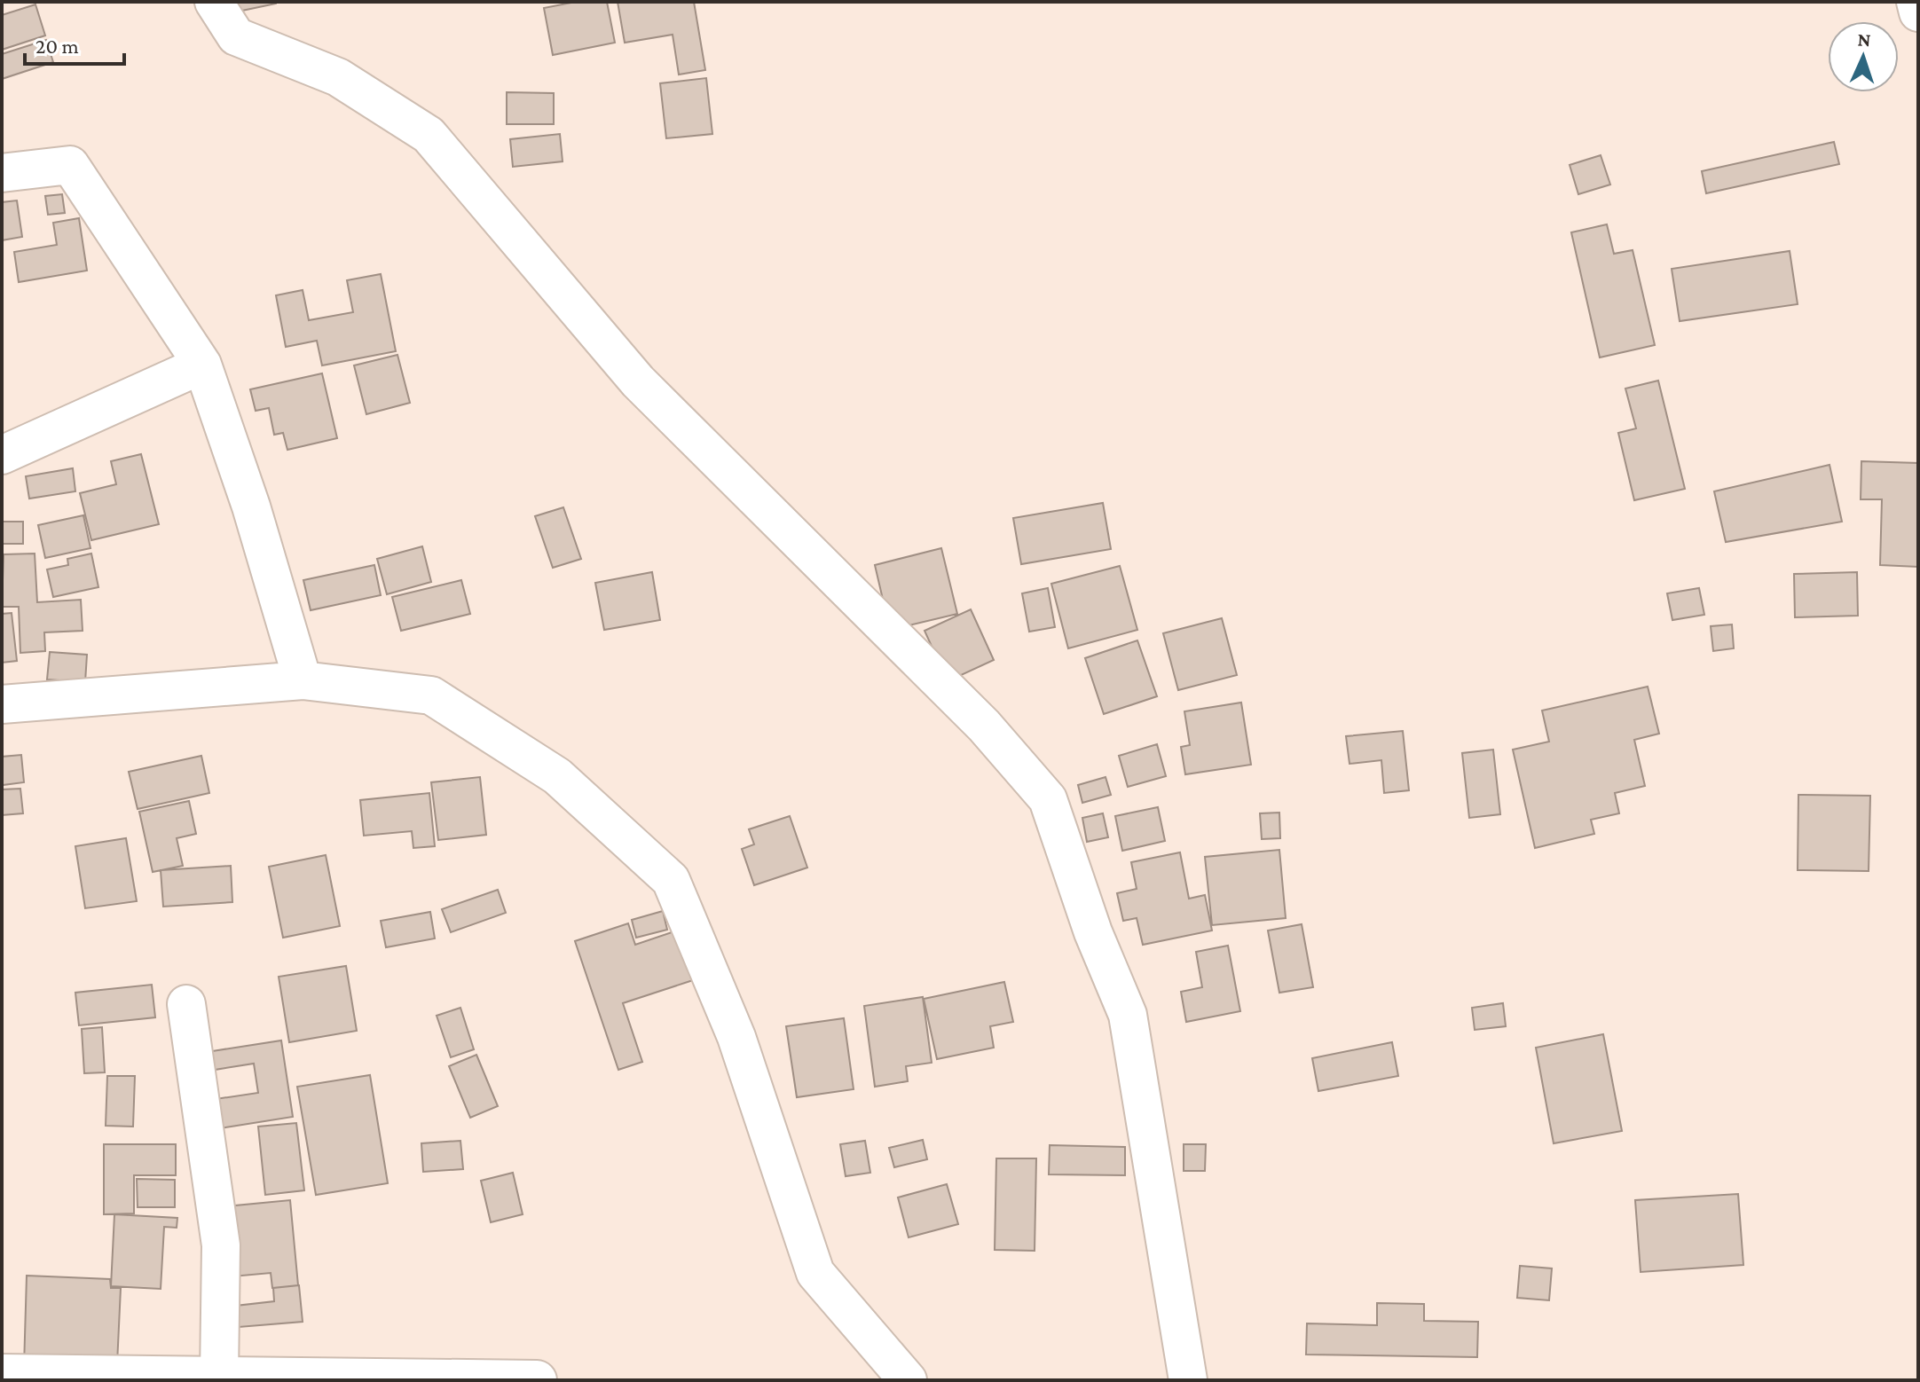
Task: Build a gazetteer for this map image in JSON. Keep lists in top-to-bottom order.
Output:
{
  "scale_bar": "20 m",
  "north": "top"
}
